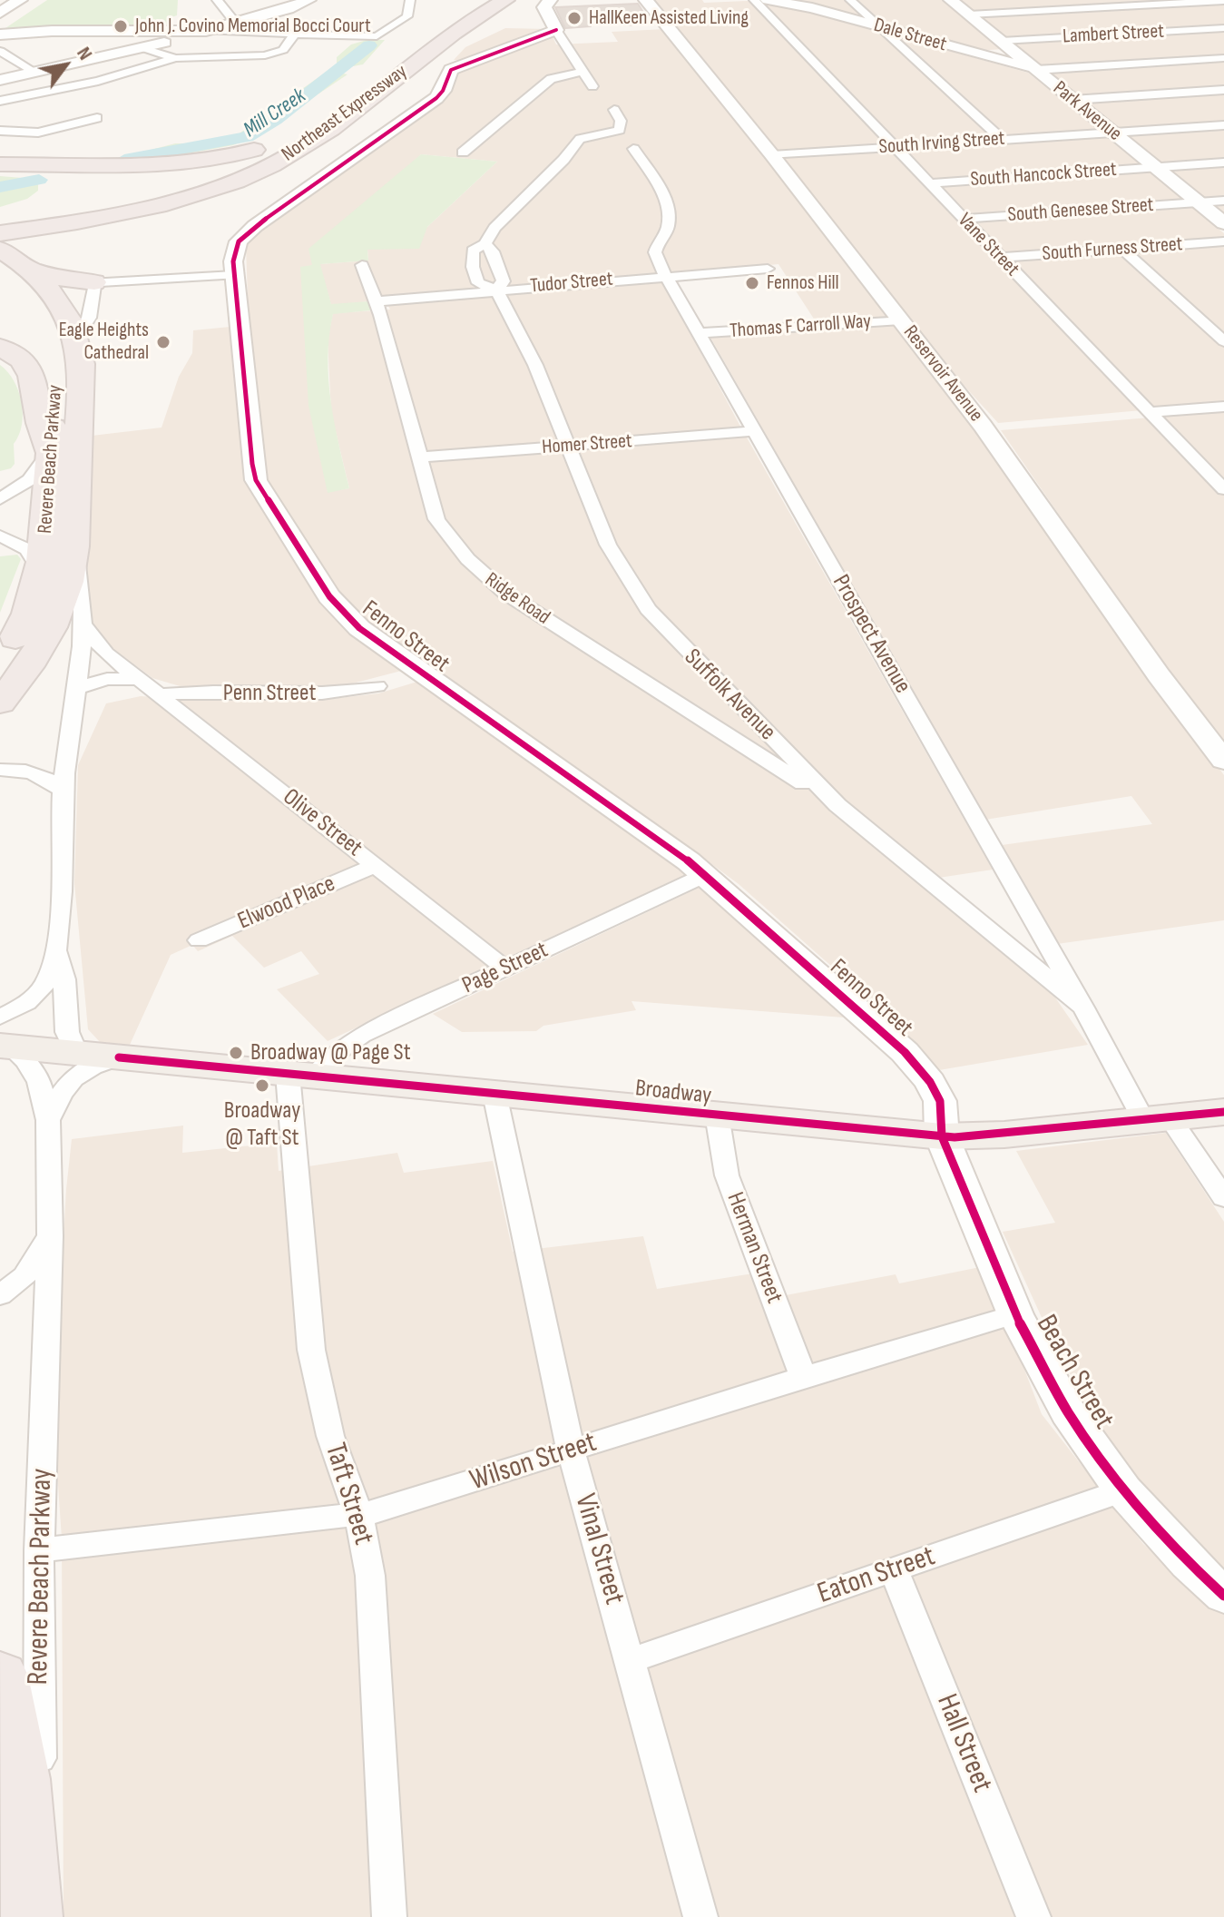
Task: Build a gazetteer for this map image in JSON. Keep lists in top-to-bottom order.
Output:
{
  "streets": {
    "highway": ["Northeast Expressway", "Revere Beach Parkway"],
    "main road": ["Broadway"],
    "street": [
      "Lambert Street",
      "Dale Street",
      "Park Avenue",
      "South Irving Street",
      "South Hancock Street",
      "South Genesee Street",
      "Vane Street",
      "South Furness Street",
      "Tudor Street",
      "Thomas F Carroll Way",
      "Reservoir Avenue",
      "Homer Street",
      "Ridge Road",
      "Prospect Avenue",
      "Fenno Street",
      "Penn Street",
      "Suffolk Avenue",
      "Olive Street",
      "Elwood Place",
      "Page Street",
      "Herman Street",
      "Beach Street",
      "Wilson Street",
      "Taft Street",
      "Vinal Street",
      "Eaton Street",
      "Hall Street"
    ]
  },
  "crossings": [
    ["Lambert Street", "Park Avenue"],
    ["Dale Street", "Park Avenue"],
    ["Park Avenue", "South Irving Street"],
    ["Park Avenue", "South Hancock Street"],
    ["Park Avenue", "South Genesee Street"],
    ["South Irving Street", "Vane Street"],
    ["South Irving Street", "Reservoir Avenue"],
    ["South Hancock Street", "Vane Street"],
    ["South Genesee Street", "Vane Street"],
    ["Vane Street", "South Furness Street"],
    ["Tudor Street", "Ridge Road"],
    ["Tudor Street", "Prospect Avenue"],
    ["Tudor Street", "Suffolk Avenue"],
    ["Thomas F Carroll Way", "Reservoir Avenue"],
    ["Thomas F Carroll Way", "Prospect Avenue"],
    ["Homer Street", "Ridge Road"],
    ["Homer Street", "Prospect Avenue"],
    ["Homer Street", "Suffolk Avenue"],
    ["Revere Beach Parkway", "Olive Street"],
    ["Revere Beach Parkway", "Broadway"],
    ["Revere Beach Parkway", "Wilson Street"],
    ["Ridge Road", "Suffolk Avenue"],
    ["Prospect Avenue", "Suffolk Avenue"],
    ["Prospect Avenue", "Broadway"],
    ["Fenno Street", "Page Street"],
    ["Fenno Street", "Broadway"],
    ["Fenno Street", "Beach Street"],
    ["Penn Street", "Olive Street"],
    ["Olive Street", "Elwood Place"],
    ["Olive Street", "Page Street"],
    ["Page Street", "Broadway"],
    ["Page Street", "Taft Street"],
    ["Broadway", "Herman Street"],
    ["Broadway", "Beach Street"],
    ["Broadway", "Taft Street"],
    ["Broadway", "Vinal Street"],
    ["Herman Street", "Wilson Street"],
    ["Beach Street", "Wilson Street"],
    ["Beach Street", "Eaton Street"],
    ["Wilson Street", "Taft Street"],
    ["Wilson Street", "Vinal Street"],
    ["Vinal Street", "Eaton Street"],
    ["Eaton Street", "Hall Street"]
  ],
  "water": ["Mill Creek"],
  "places": [
    "HallKeen Assisted Living",
    "John J. Covino Memorial Bocci Court",
    "Fennos Hill",
    "Eagle Heights Cathedral",
    "Broadway @ Page St",
    "Broadway @ Taft St"
  ],
  "north": "top right"
}
